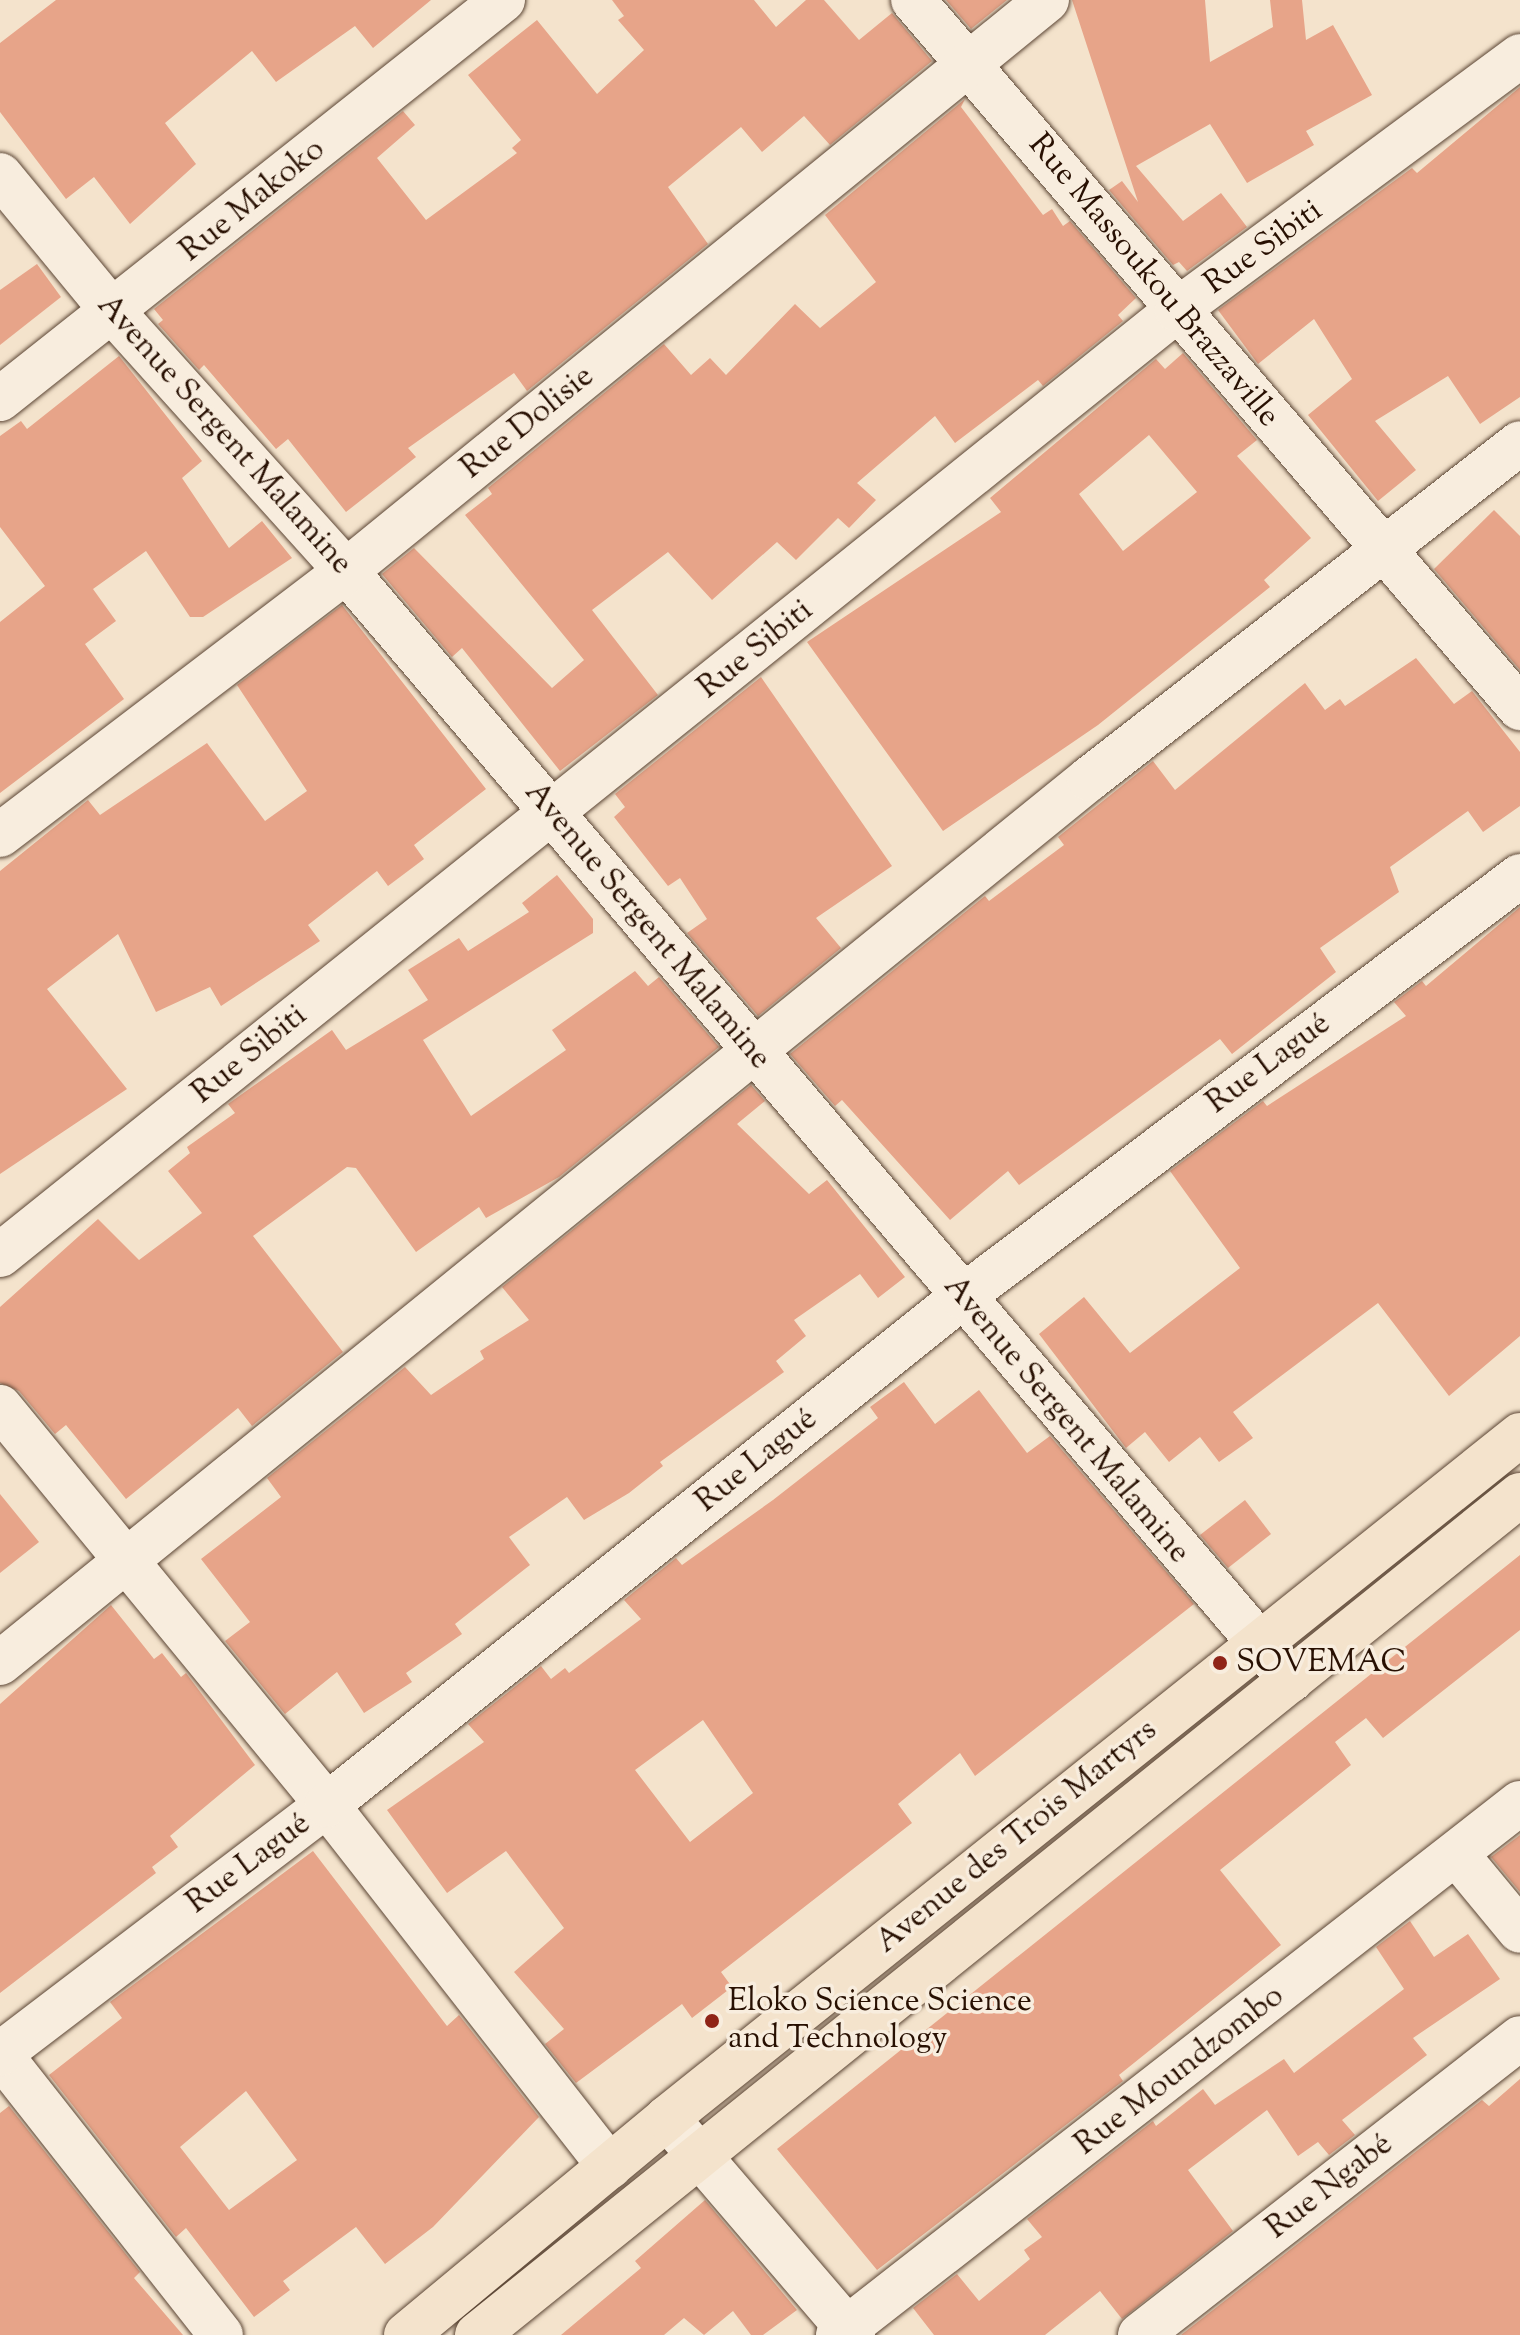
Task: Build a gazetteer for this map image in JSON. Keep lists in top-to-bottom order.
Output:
{
  "streets": {
    "main road": ["Avenue des Trois Martyrs"],
    "street": [
      "Rue Makoko",
      "Rue Sibiti",
      "Rue Massoukou Brazzaville",
      "Rue Dolisie",
      "Avenue Sergent Malamine",
      "Rue Lagué",
      "Rue Moundzombo",
      "Rue Ngabé"
    ]
  },
  "crossings": [
    ["Rue Makoko", "Avenue Sergent Malamine"],
    ["Rue Sibiti", "Rue Massoukou Brazzaville"],
    ["Rue Sibiti", "Avenue Sergent Malamine"],
    ["Rue Massoukou Brazzaville", "Rue Dolisie"],
    ["Rue Dolisie", "Avenue Sergent Malamine"],
    ["Avenue Sergent Malamine", "Rue Lagué"],
    ["Avenue Sergent Malamine", "Avenue des Trois Martyrs"]
  ],
  "places": ["SOVEMAC", "Eloko Science Science and Technology"]
}
